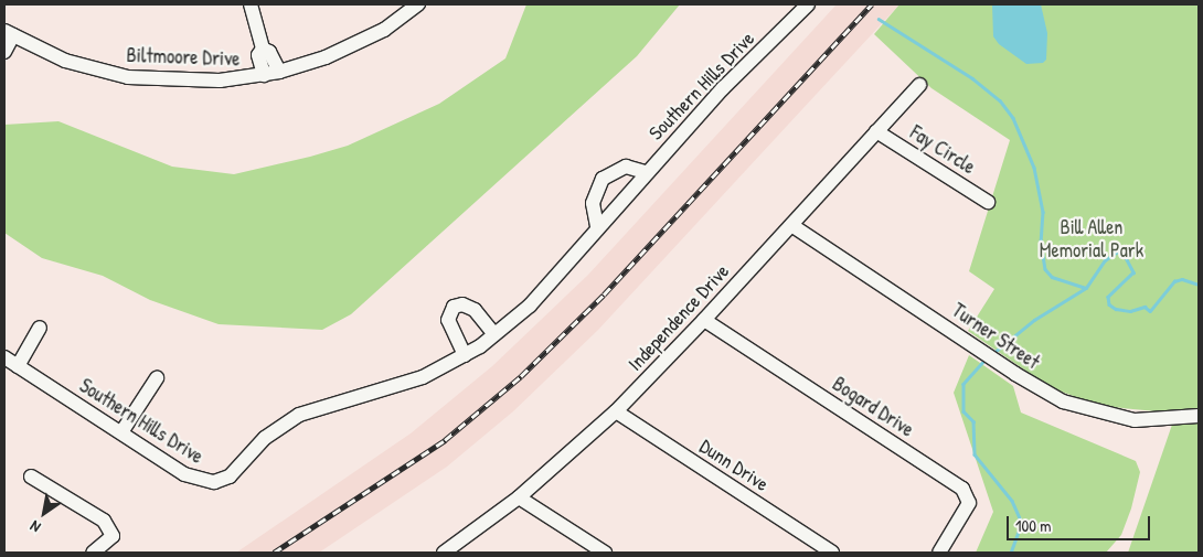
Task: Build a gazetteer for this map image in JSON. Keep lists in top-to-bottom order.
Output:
{
  "streets": {
    "street": [
      "Biltmoore Drive",
      "Southern Hills Drive",
      "Fay Circle",
      "Independence Drive",
      "Turner Street",
      "Bogard Drive",
      "Dunn Drive"
    ]
  },
  "crossings": [
    ["Fay Circle", "Independence Drive"],
    ["Independence Drive", "Turner Street"],
    ["Independence Drive", "Bogard Drive"],
    ["Independence Drive", "Dunn Drive"]
  ],
  "parks": ["Bill Allen Memorial Park"],
  "scale_bar": "100 m",
  "north": "bottom left"
}
